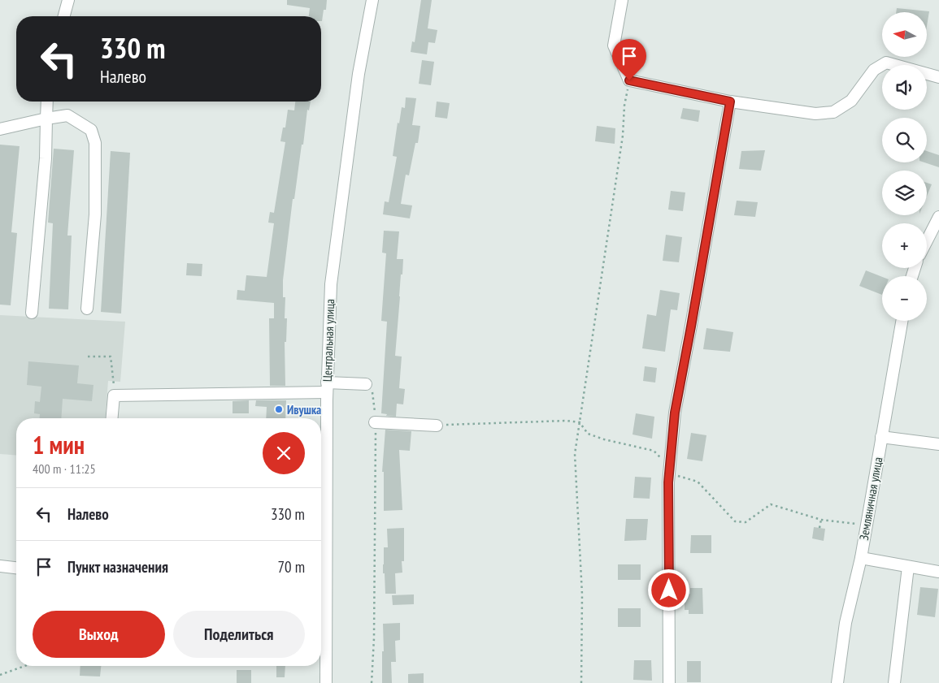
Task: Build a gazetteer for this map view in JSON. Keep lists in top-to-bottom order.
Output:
{
  "streets": {
    "street": ["Центральная улица", "Земляничная улица"]
  },
  "places": ["Ивушка"],
  "north": "left",
  "page": {
    "map_buttons": ["+", "−"],
    "turn": ["330 m", "Налево"],
    "heading": ["1 мин", "400 m · 11:25"],
    "list": [
      {
        "name": "Налево",
        "value": "330 m"
      },
      {
        "name": "Пункт назначения",
        "value": "70 m"
      }
    ],
    "buttons": ["Выход", "Поделиться"]
  }
}
